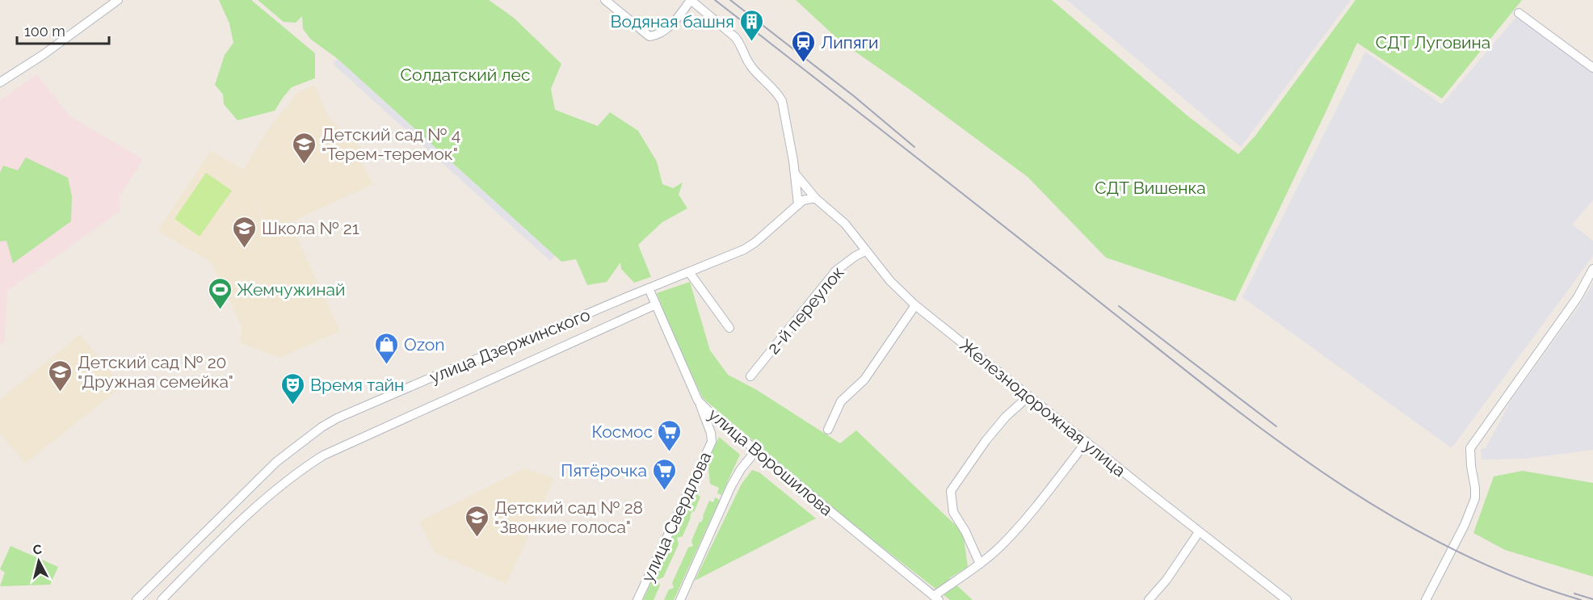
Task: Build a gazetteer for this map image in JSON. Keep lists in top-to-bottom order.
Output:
{
  "streets": {
    "street": [
      "2-й переулок",
      "улица Дзержинского",
      "Железнодорожная улица",
      "улица Ворошилова",
      "улица Свердлова"
    ]
  },
  "crossings": [
    ["2-й переулок", "Железнодорожная улица"],
    ["улица Дзержинского", "Железнодорожная улица"],
    ["улица Дзержинского", "улица Ворошилова"],
    ["улица Ворошилова", "улица Свердлова"]
  ],
  "parks": ["СДТ Луговина", "Солдатский лес", "СДТ Вишенка"],
  "places": {
    "building": ["Водяная башня"],
    "station": ["Липяги"],
    "school or university": [
      "Детский сад № 4 \"Терем-теремок\"",
      "Школа № 21",
      "Детский сад № 20 \"Дружная семейка\"",
      "Детский сад № 28 \"Звонкие голоса\""
    ],
    "sports": ["Жемчужинай"],
    "shop": ["Ozon"],
    "theatre": ["Время тайн"],
    "supermarket": ["Космос", "Пятёрочка"]
  },
  "scale_bar": "100 m",
  "north": "top"
}
